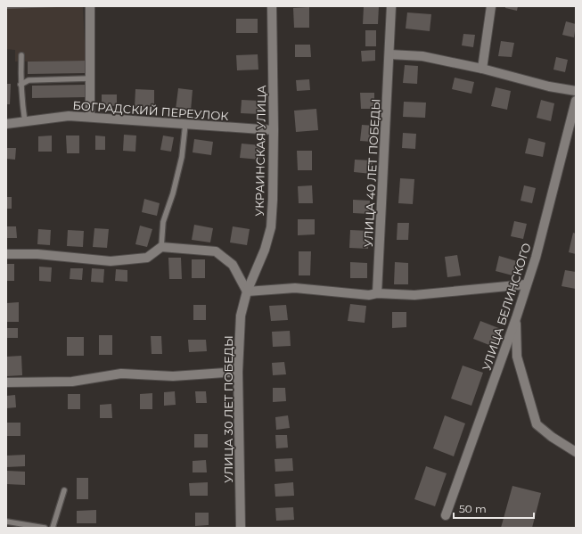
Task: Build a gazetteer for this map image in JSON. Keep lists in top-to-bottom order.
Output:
{
  "streets": {
    "street": [
      "БОГРАДСКИЙ ПЕРЕУЛОК",
      "УКРАИНСКАЯ УЛИЦА",
      "УЛИЦА 40 ЛЕТ ПОБЕДЫ",
      "УЛИЦА БЕЛИНСКОГО",
      "УЛИЦА 30 ЛЕТ ПОБЕДЫ"
    ]
  },
  "crossings": [
    ["БОГРАДСКИЙ ПЕРЕУЛОК", "УКРАИНСКАЯ УЛИЦА"],
    ["УКРАИНСКАЯ УЛИЦА", "УЛИЦА 30 ЛЕТ ПОБЕДЫ"]
  ],
  "scale_bar": "50 m"
}
